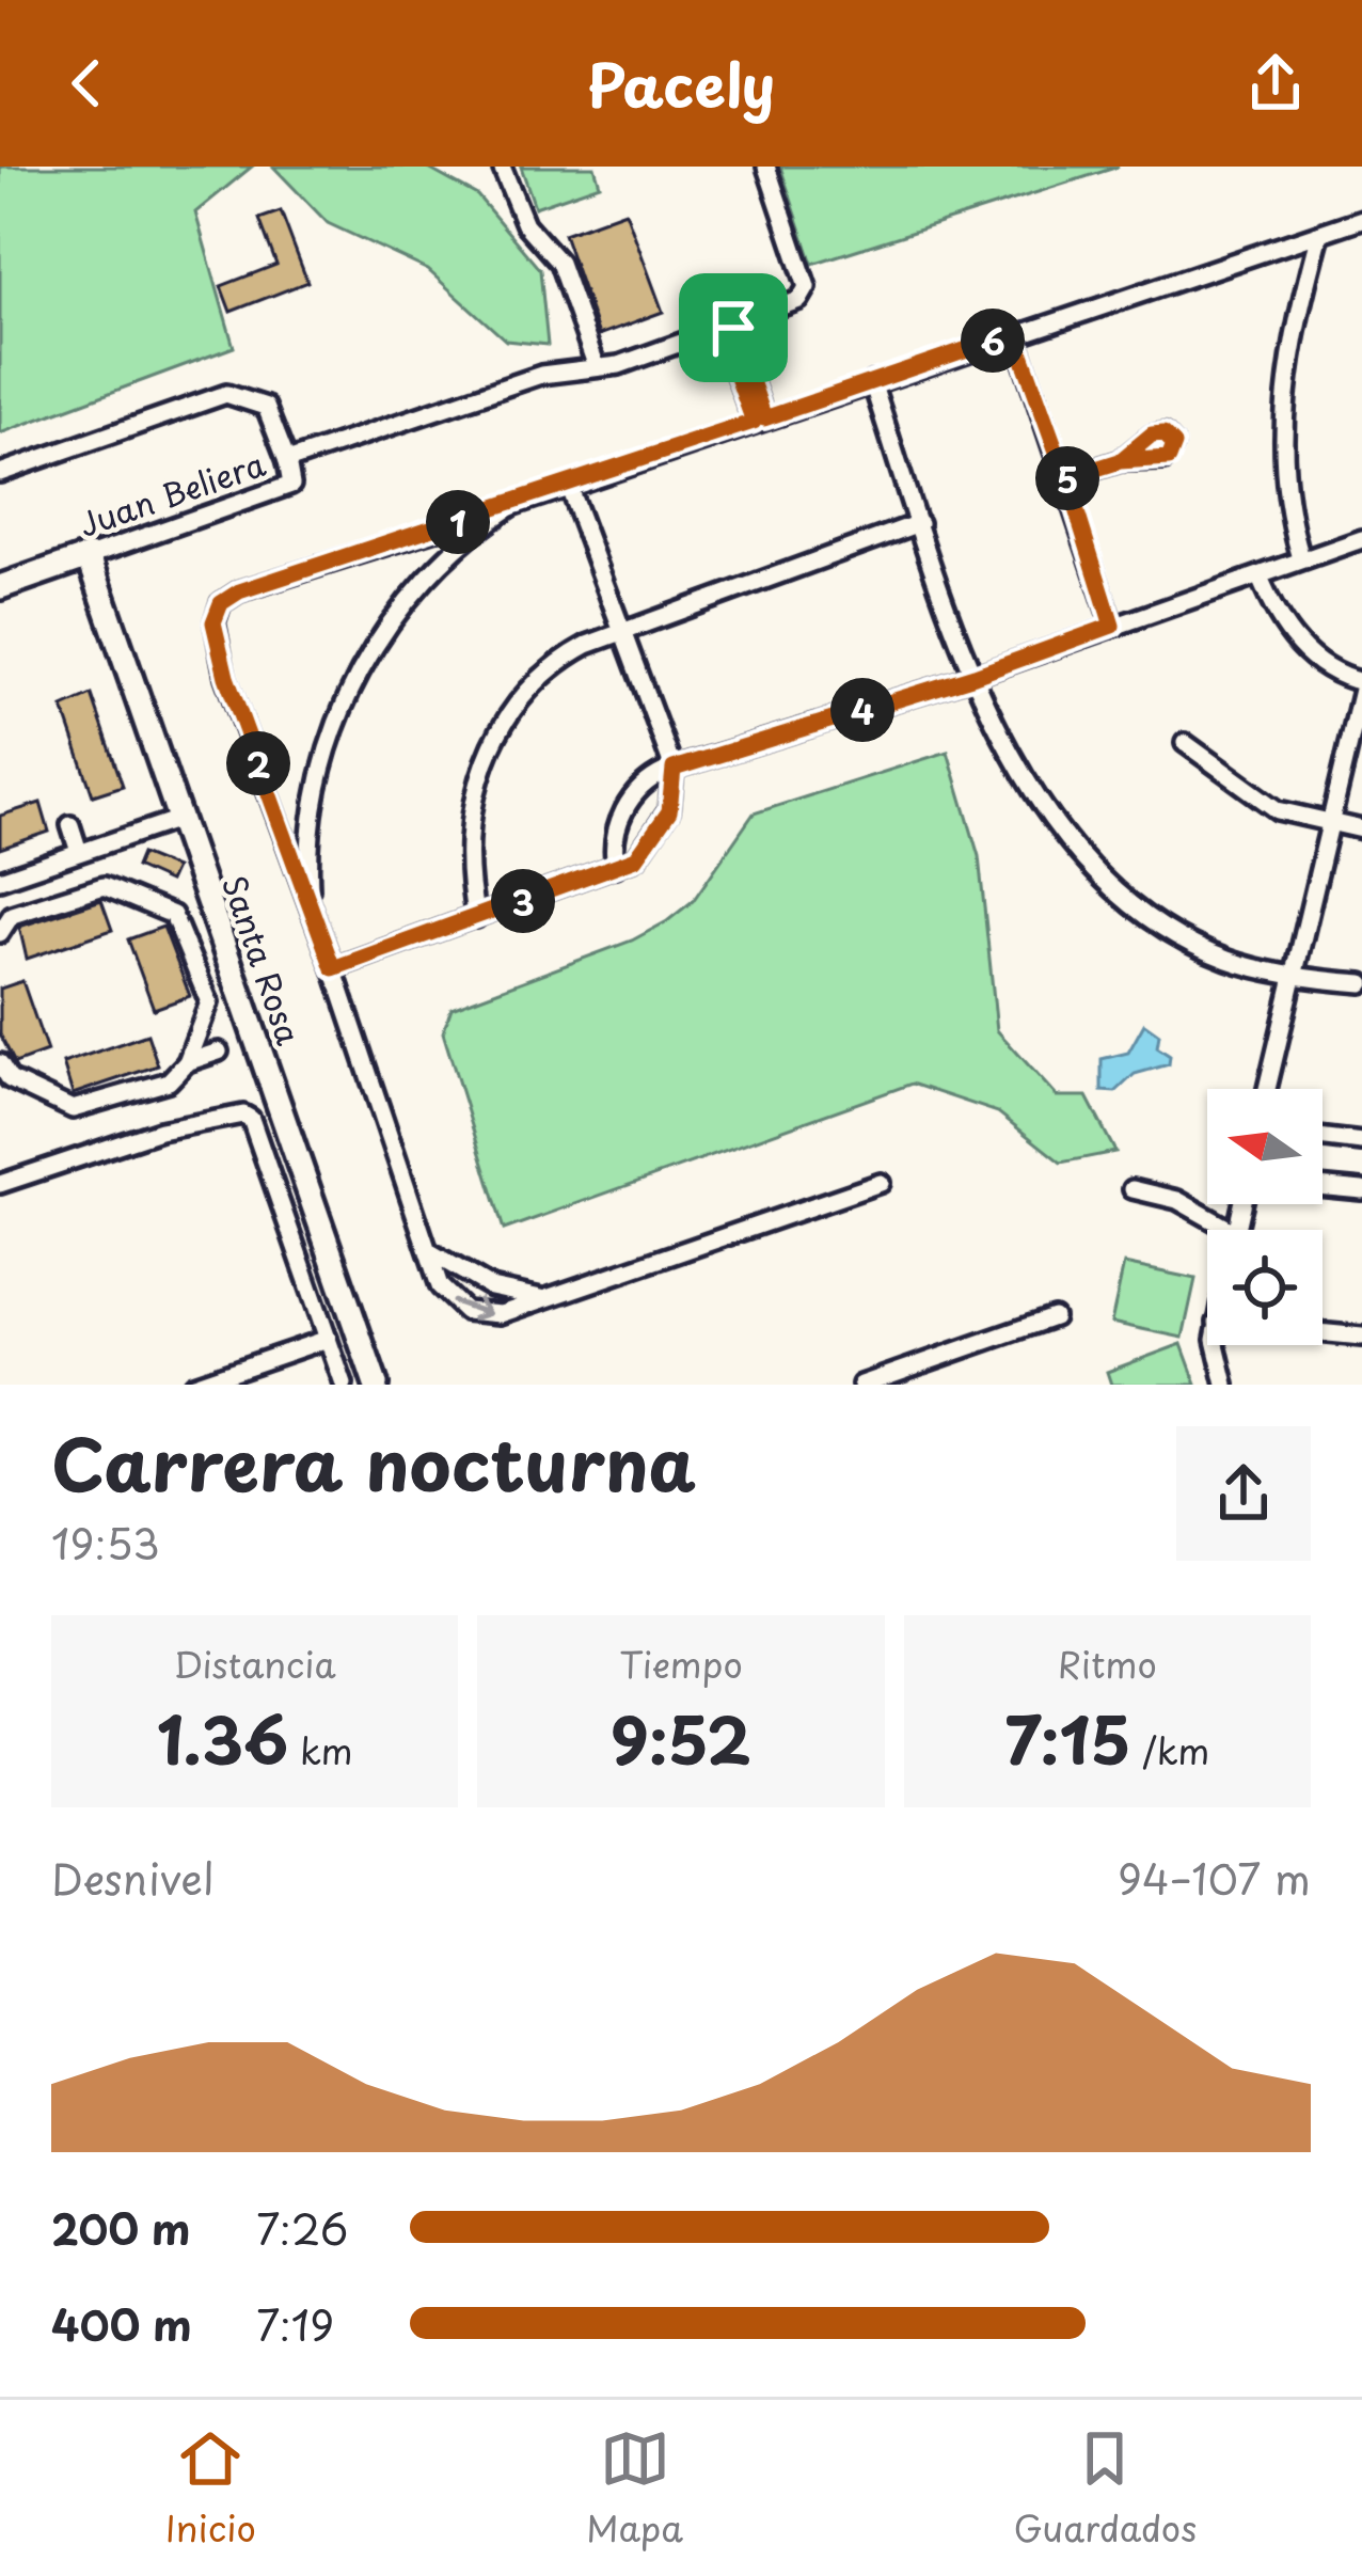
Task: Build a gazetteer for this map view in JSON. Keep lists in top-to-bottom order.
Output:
{
  "streets": {
    "street": ["Juan Beliera", "Santa Rosa"]
  },
  "crossings": [
    ["Juan Beliera", "Santa Rosa"]
  ],
  "north": "left",
  "page": {
    "header": "Pacely",
    "pins": [
      "6",
      "5",
      "1",
      "4",
      "2",
      "3"
    ],
    "heading": ["Carrera nocturna", "19:53"],
    "stats": [
      ["Distancia", "1.36 km"],
      ["Tiempo", "9:52"],
      ["Ritmo", "7:15 /km"]
    ],
    "chart": ["Desnivel", "94–107 m"],
    "list": [
      {
        "name": "200 m",
        "note": "7:26"
      },
      {
        "name": "400 m",
        "note": "7:19"
      }
    ],
    "tabs": ["Inicio", "Mapa", "Guardados"]
  }
}
